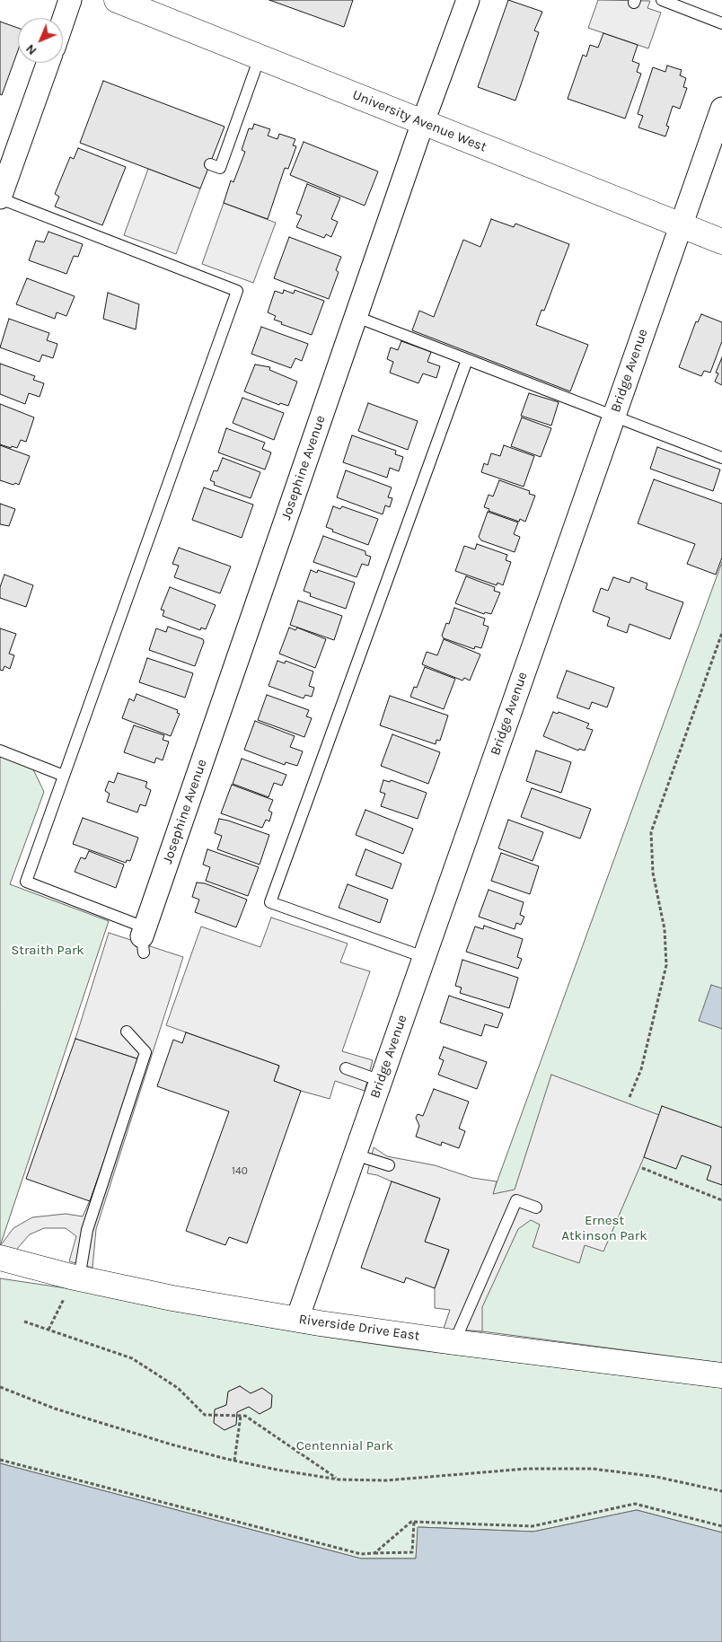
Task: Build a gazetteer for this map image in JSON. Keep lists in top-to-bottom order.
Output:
{
  "streets": {
    "main road": ["University Avenue West", "Riverside Drive East"],
    "street": ["Bridge Avenue", "Josephine Avenue"]
  },
  "crossings": [
    ["University Avenue West", "Bridge Avenue"],
    ["University Avenue West", "Josephine Avenue"],
    ["Bridge Avenue", "Riverside Drive East"]
  ],
  "parks": ["Straith Park", "Ernest Atkinson Park", "Centennial Park"],
  "house_numbers": ["140"],
  "north": "bottom left"
}
